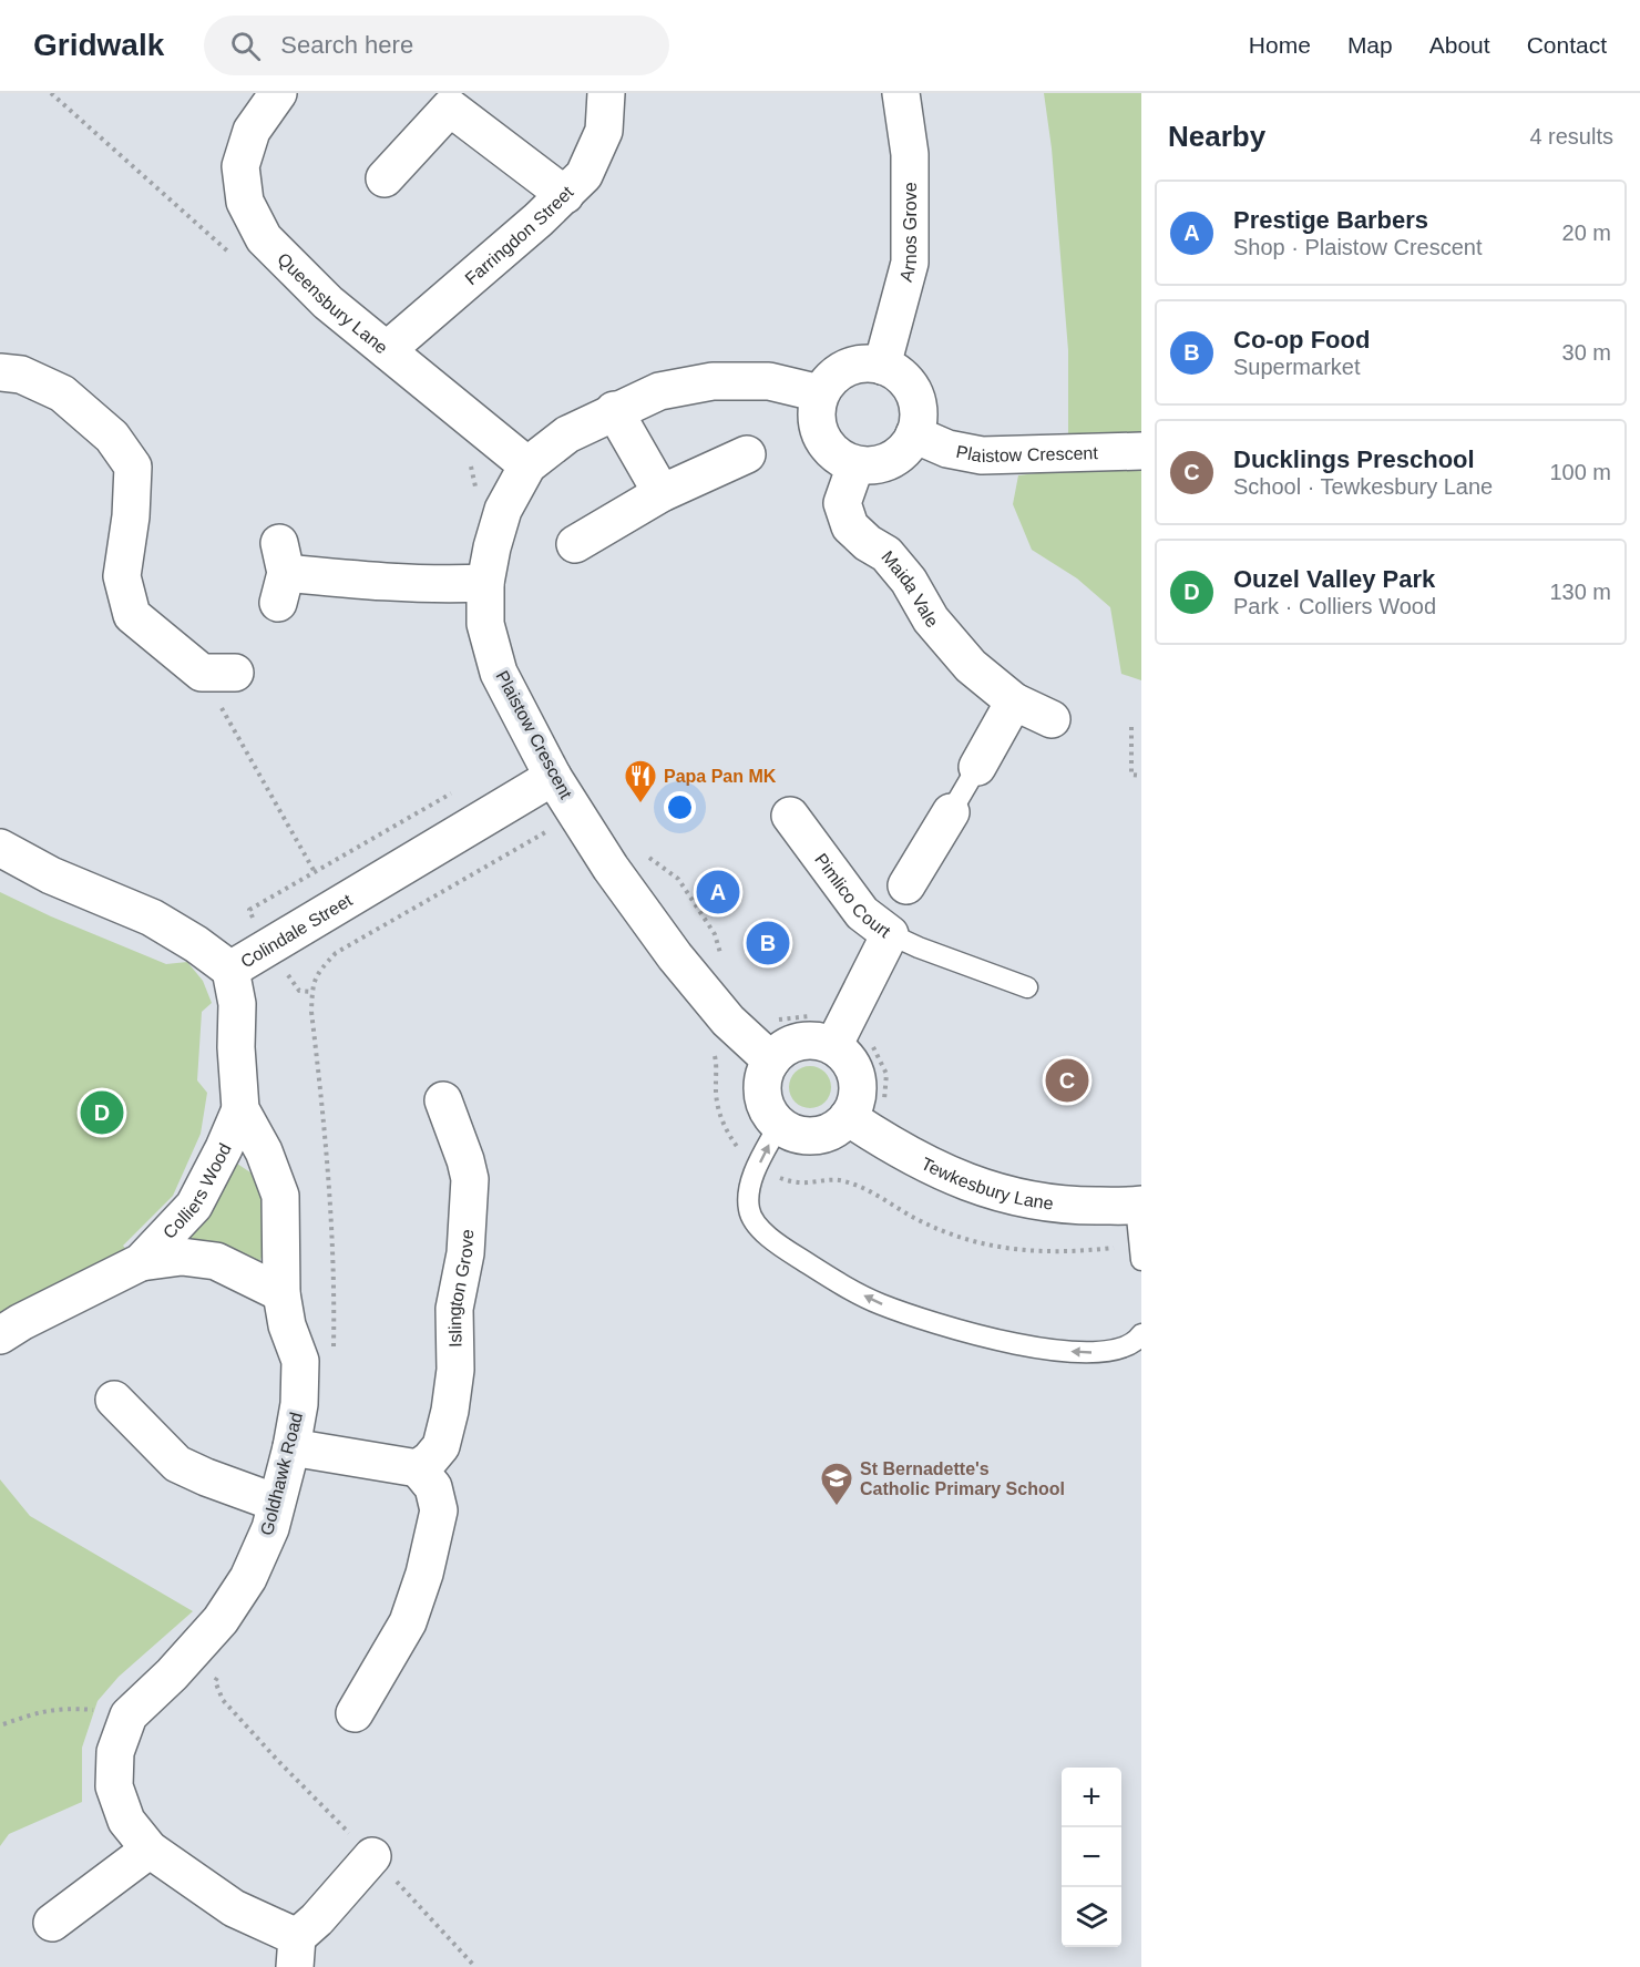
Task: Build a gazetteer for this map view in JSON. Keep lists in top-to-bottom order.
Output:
{
  "streets": {
    "street": [
      "Arnos Grove",
      "Farringdon Street",
      "Queensbury Lane",
      "Plaistow Crescent",
      "Maida Vale",
      "Pimlico Court",
      "Colindale Street",
      "Tewkesbury Lane",
      "Colliers Wood",
      "Islington Grove",
      "Goldhawk Road"
    ]
  },
  "crossings": [
    ["Arnos Grove", "Plaistow Crescent"],
    ["Arnos Grove", "Maida Vale"],
    ["Farringdon Street", "Queensbury Lane"],
    ["Queensbury Lane", "Plaistow Crescent"],
    ["Plaistow Crescent", "Maida Vale"],
    ["Plaistow Crescent", "Pimlico Court"],
    ["Plaistow Crescent", "Colindale Street"],
    ["Plaistow Crescent", "Tewkesbury Lane"],
    ["Pimlico Court", "Tewkesbury Lane"],
    ["Colindale Street", "Goldhawk Road"],
    ["Colliers Wood", "Goldhawk Road"]
  ],
  "places": {
    "restaurant": ["Papa Pan MK"],
    "school or university": ["St Bernadette's Catholic Primary School"]
  },
  "page": {
    "header": "Gridwalk",
    "search": "Search here",
    "nav": [
      "Home",
      "Map",
      "About",
      "Contact"
    ],
    "heading": ["Nearby", "4 results"],
    "list": [
      {
        "mark": "A",
        "name": "Prestige Barbers",
        "note": "Shop · Plaistow Crescent",
        "value": "20 m"
      },
      {
        "mark": "B",
        "name": "Co-op Food",
        "note": "Supermarket",
        "value": "30 m"
      },
      {
        "mark": "C",
        "name": "Ducklings Preschool",
        "note": "School · Tewkesbury Lane",
        "value": "100 m"
      },
      {
        "mark": "D",
        "name": "Ouzel Valley Park",
        "note": "Park · Colliers Wood",
        "value": "130 m"
      }
    ],
    "pins": [
      "A",
      "B",
      "C",
      "D"
    ],
    "map_buttons": ["+", "−"]
  }
}
